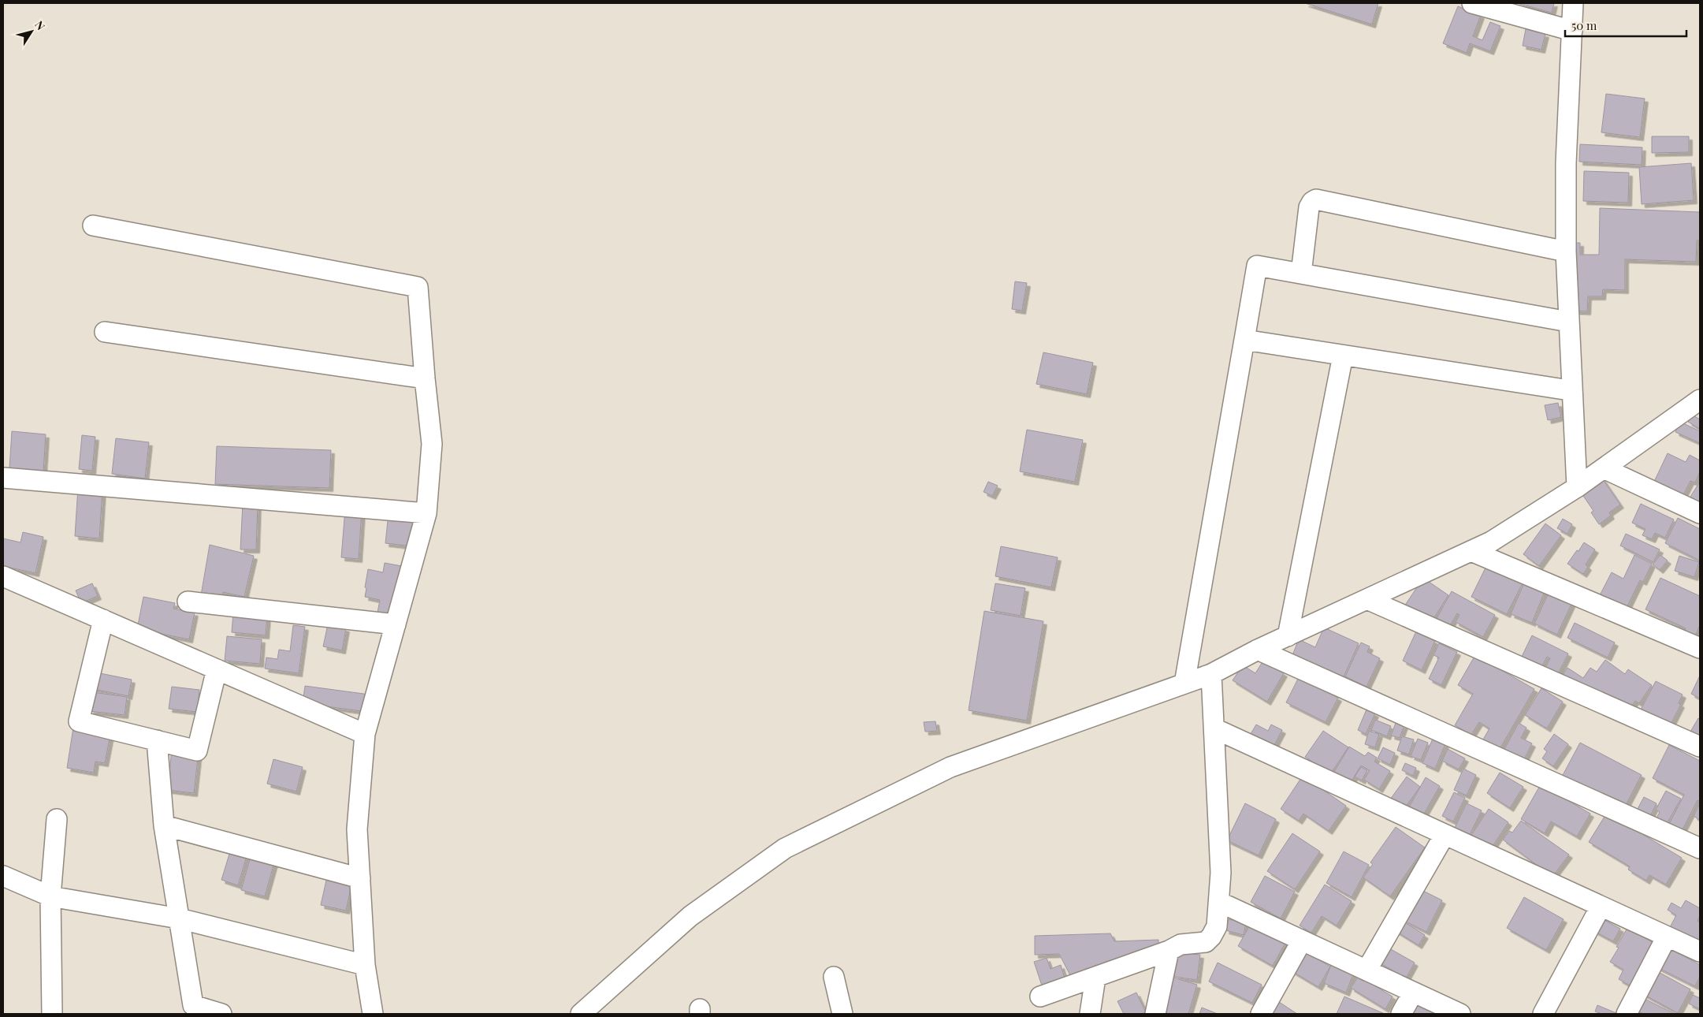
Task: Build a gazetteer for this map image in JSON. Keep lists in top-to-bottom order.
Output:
{
  "scale_bar": "50 m",
  "north": "top right"
}
